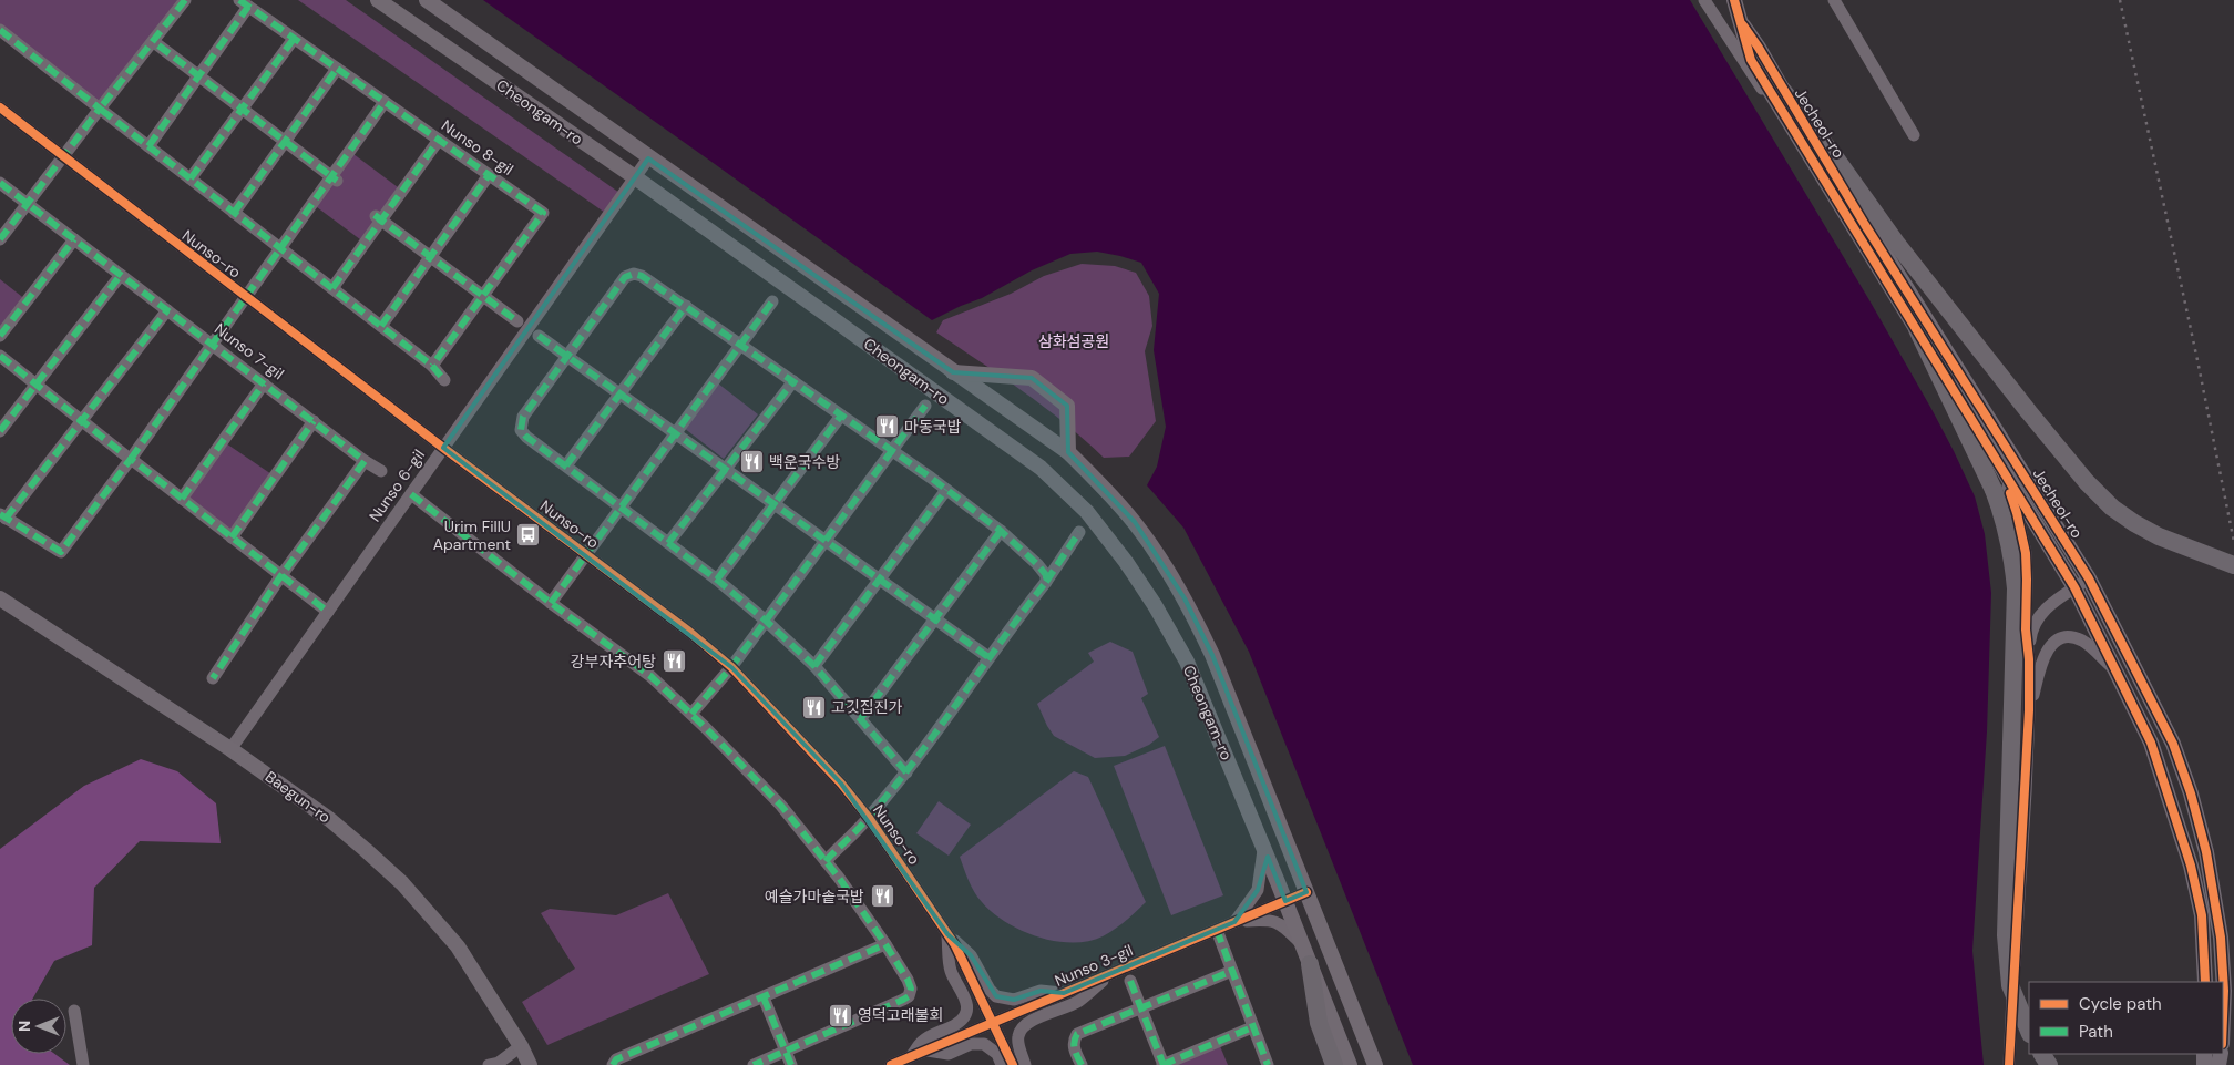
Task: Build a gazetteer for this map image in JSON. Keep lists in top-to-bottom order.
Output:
{
  "streets": {
    "main road": ["Cheongam-ro", "Jecheol-ro", "Baegun-ro"],
    "street": [
      "Nunso 8-gil",
      "Nunso-ro",
      "Nunso 7-gil",
      "Nunso 6-gil",
      "Nunso 3-gil"
    ]
  },
  "crossings": [
    ["Cheongam-ro", "Nunso 6-gil"],
    ["Cheongam-ro", "Nunso 3-gil"],
    ["Nunso-ro", "Nunso 6-gil"],
    ["Nunso-ro", "Nunso 3-gil"],
    ["Nunso 6-gil", "Baegun-ro"]
  ],
  "parks": ["삼화섬공원"],
  "places": {
    "restaurant": [
      "마동국밥",
      "백운국수방",
      "강부자추어탕",
      "고깃집진가",
      "예슬가마솥국밥",
      "영덕고래불회"
    ],
    "bus stop": ["Urim FillU Apartment"]
  },
  "legend": ["Cycle path", "Path"],
  "north": "left"
}
